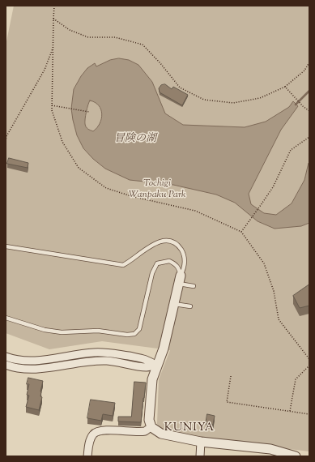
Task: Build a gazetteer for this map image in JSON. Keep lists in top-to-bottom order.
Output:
{
  "districts": ["KUNIYA"],
  "water": ["冒険の湖"],
  "parks": ["Tochigi Wanpaku Park"]
}
